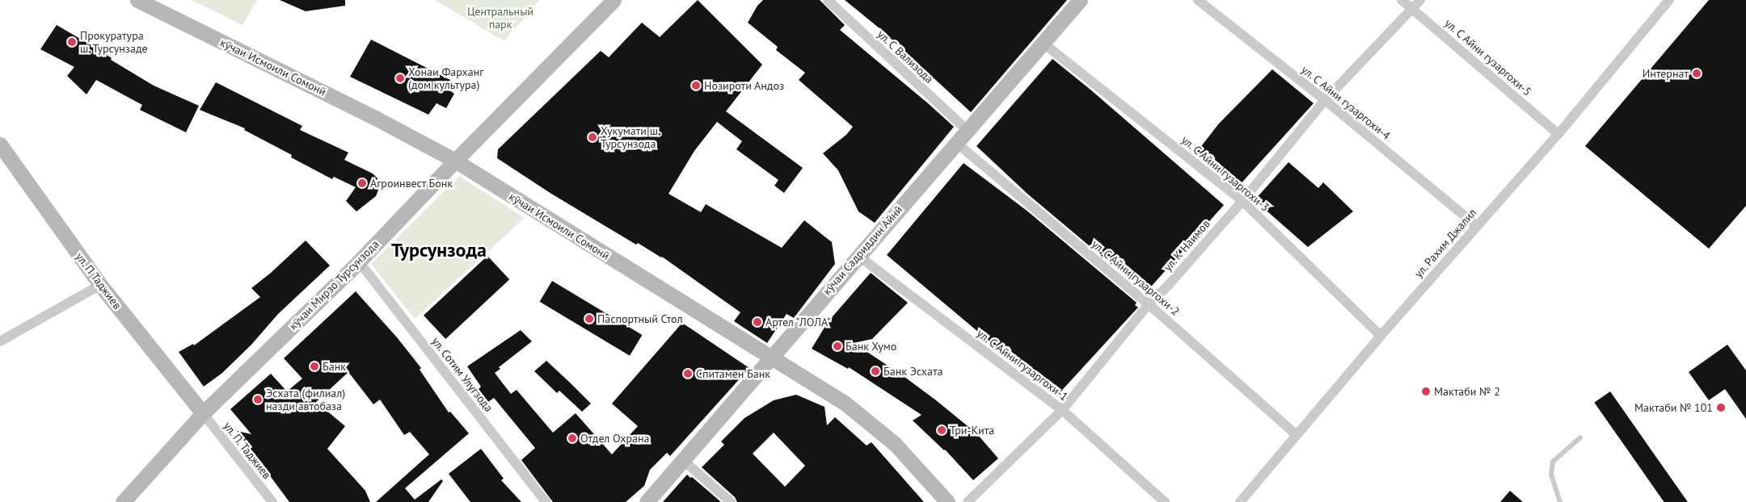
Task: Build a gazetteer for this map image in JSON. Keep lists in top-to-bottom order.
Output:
{
  "streets": {
    "street": [
      "ул. С Вализода",
      "ул. С Айни гузаргохи-5",
      "кӯчаи Исмоили Сомонӣ",
      "ул. С Айни гузаргохи-4",
      "ул. С Айни гузаргохи-3",
      "ул. Рахим Джалил",
      "ул. К Наимов",
      "кӯчаи Садриддин Айнӣ",
      "ул. С Айни гузаргохи-2",
      "ул. П Таджиев",
      "кӯчаи Мирзо Турсунзода",
      "ул. С Айни гузаргохи-1",
      "ул. Сотим Улугзода",
      "ул. П. Таджиев"
    ]
  },
  "crossings": [
    ["ул. С Вализода", "кӯчаи Садриддин Айнӣ"],
    ["ул. С Айни гузаргохи-5", "ул. Рахим Джалил"],
    ["ул. С Айни гузаргохи-5", "ул. К Наимов"],
    ["кӯчаи Исмоили Сомонӣ", "кӯчаи Садриддин Айнӣ"],
    ["кӯчаи Исмоили Сомонӣ", "кӯчаи Мирзо Турсунзода"],
    ["ул. С Айни гузаргохи-4", "ул. Рахим Джалил"],
    ["ул. С Айни гузаргохи-4", "ул. К Наимов"],
    ["ул. С Айни гузаргохи-3", "ул. Рахим Джалил"],
    ["ул. С Айни гузаргохи-3", "ул. К Наимов"],
    ["ул. С Айни гузаргохи-3", "кӯчаи Садриддин Айнӣ"],
    ["ул. Рахим Джалил", "ул. С Айни гузаргохи-2"],
    ["ул. К Наимов", "ул. С Айни гузаргохи-2"],
    ["ул. К Наимов", "ул. С Айни гузаргохи-1"],
    ["кӯчаи Садриддин Айнӣ", "ул. С Айни гузаргохи-2"],
    ["кӯчаи Садриддин Айнӣ", "ул. С Айни гузаргохи-1"],
    ["ул. П Таджиев", "кӯчаи Мирзо Турсунзода"],
    ["ул. П Таджиев", "ул. П. Таджиев"],
    ["кӯчаи Мирзо Турсунзода", "ул. Сотим Улугзода"],
    ["кӯчаи Мирзо Турсунзода", "ул. П. Таджиев"]
  ],
  "districts": ["Турсунзода"],
  "parks": ["Центральный парк"],
  "places": [
    "Прокуратура ш. Турсунзаде",
    "Интернат",
    "Хонаи Фарханг (дом культура)",
    "Нозироти Андоз",
    "Хукумати ш. Турсунзода",
    "Агроинвест Бонк",
    "Паспортный Стол",
    "Артел \"ЛОЛА\"",
    "Банк Хумо",
    "Банк",
    "Банк Эсхата",
    "Спитамен Банк",
    "Мактаби № 2",
    "Эсхата (филиал) назди автобаза",
    "Мактаби № 101",
    "Три-Кита",
    "Отдел Охрана"
  ]
}
